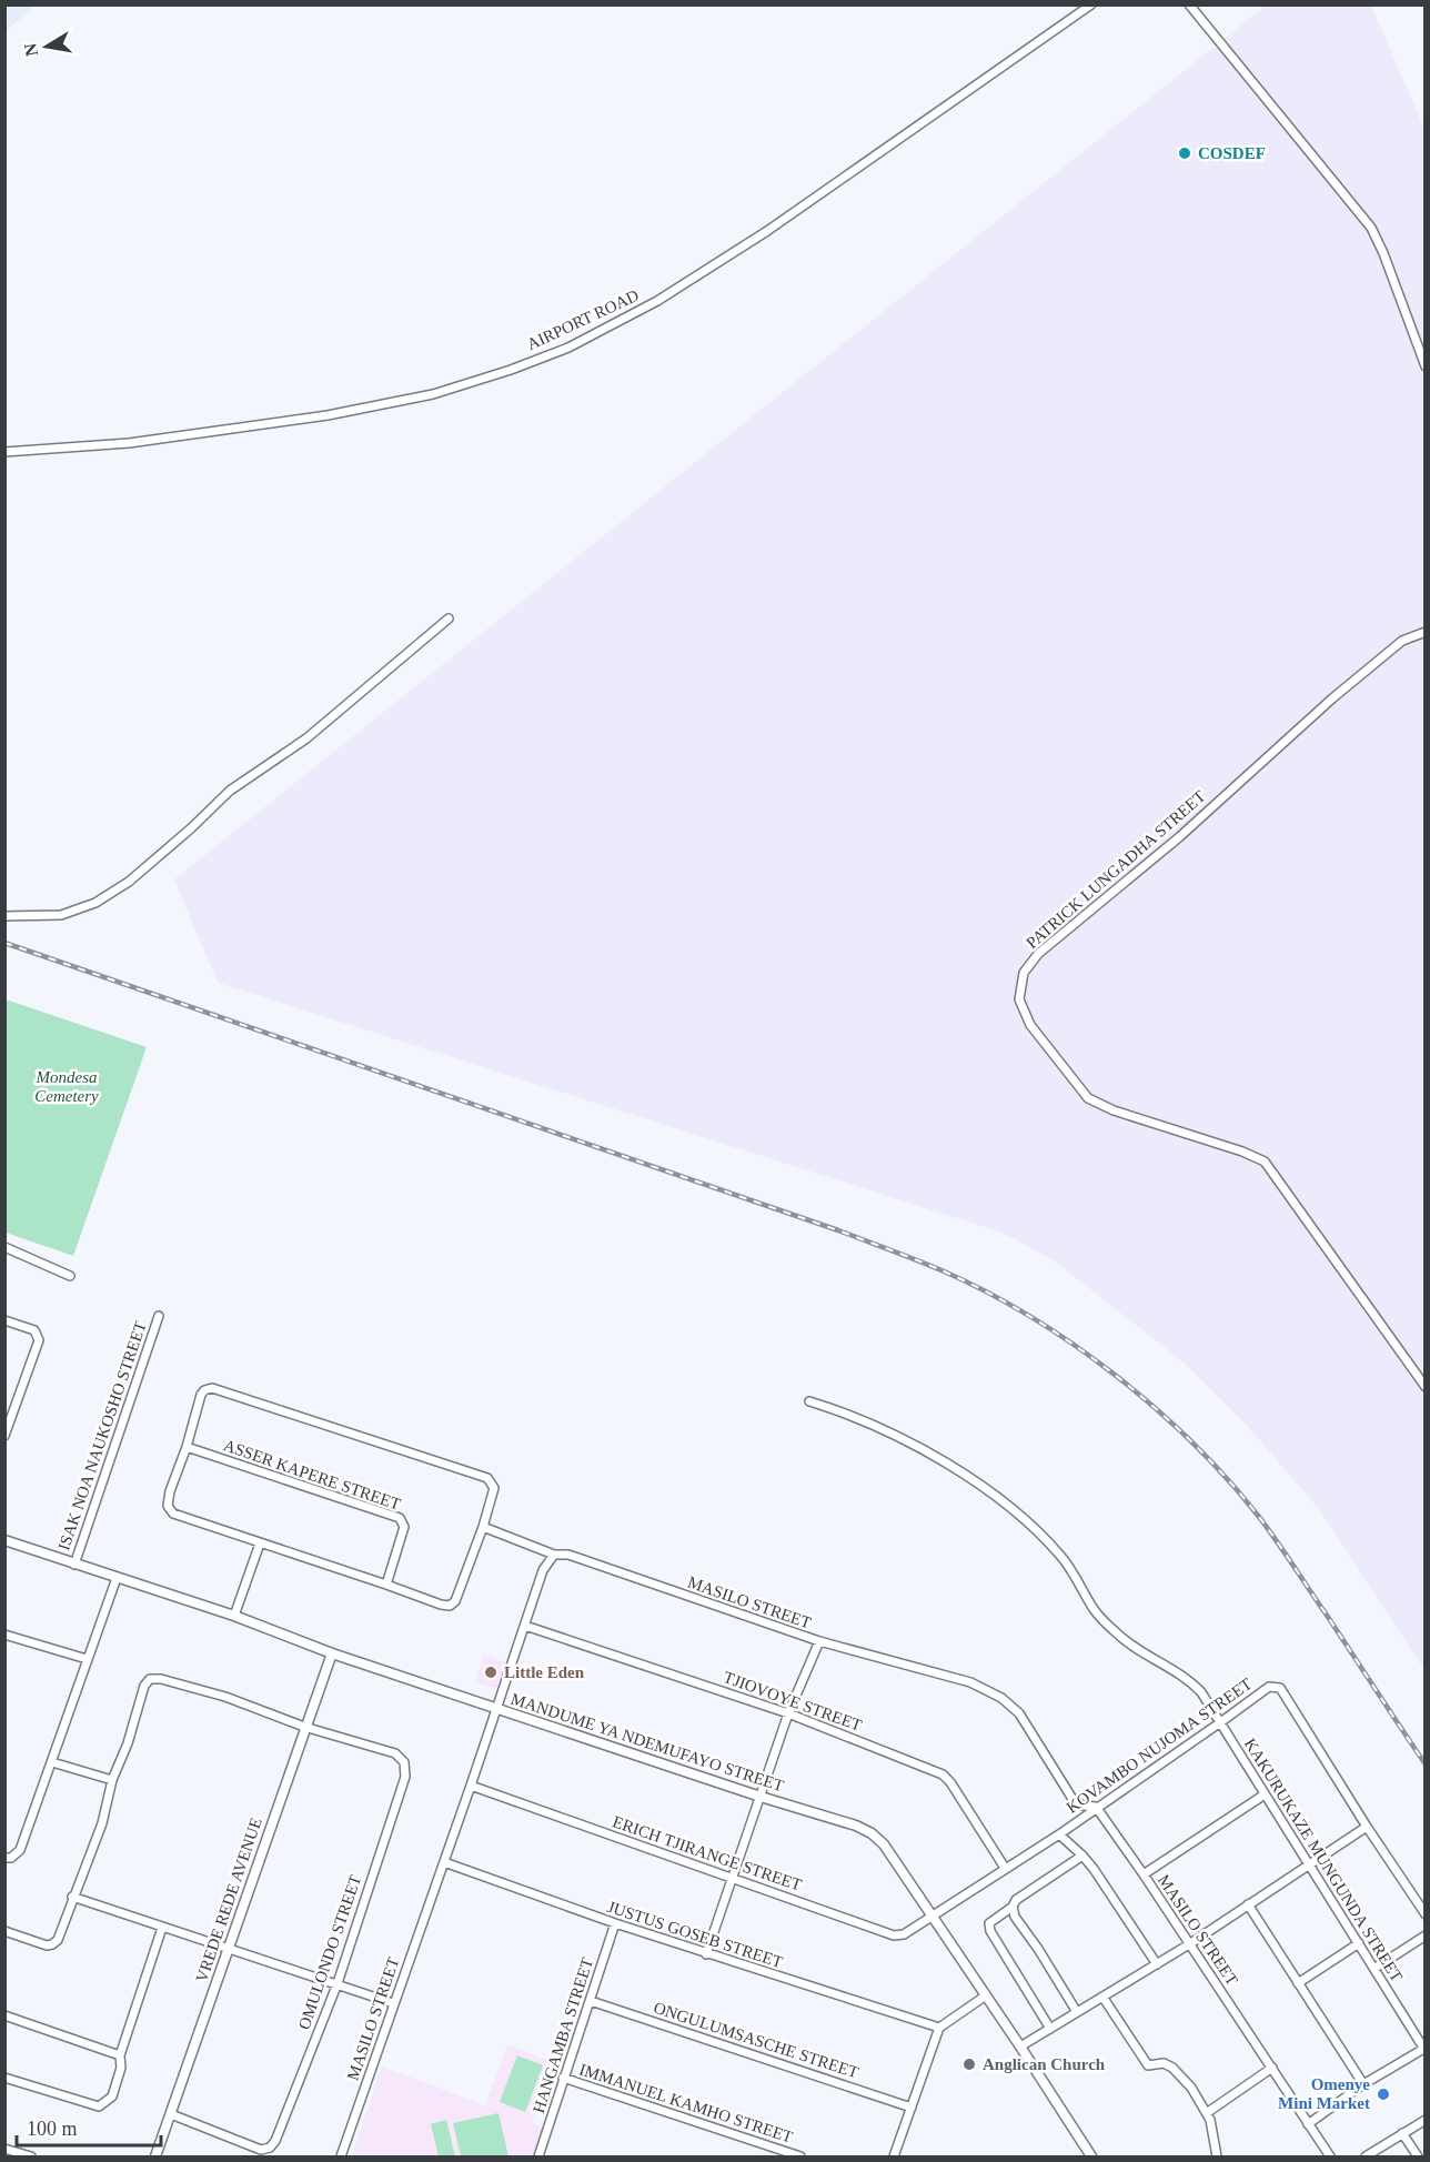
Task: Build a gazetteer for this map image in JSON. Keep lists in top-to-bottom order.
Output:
{
  "streets": {
    "street": [
      "AIRPORT ROAD",
      "PATRICK LUNGADHA STREET",
      "ISAK NOA NAUKOSHO STREET",
      "ASSER KAPERE STREET",
      "MASILO STREET",
      "TJIOVOYE STREET",
      "MANDUME YA NDEMUFAYO STREET",
      "KOVAMBO NUJOMA STREET",
      "ERICH TJIRANGE STREET",
      "KAKURUKAZE MUNGUNDA STREET",
      "VREDE REDE AVENUE",
      "JUSTUS GOSEB STREET",
      "OMULONDO STREET",
      "HANGAMBA STREET",
      "ONGULUMSASCHE STREET",
      "IMMANUEL KAMHO STREET"
    ]
  },
  "crossings": [
    ["ISAK NOA NAUKOSHO STREET", "MANDUME YA NDEMUFAYO STREET"],
    ["MASILO STREET", "TJIOVOYE STREET"],
    ["MASILO STREET", "MANDUME YA NDEMUFAYO STREET"],
    ["MASILO STREET", "KOVAMBO NUJOMA STREET"],
    ["MASILO STREET", "ERICH TJIRANGE STREET"],
    ["MASILO STREET", "JUSTUS GOSEB STREET"],
    ["TJIOVOYE STREET", "KOVAMBO NUJOMA STREET"],
    ["MANDUME YA NDEMUFAYO STREET", "KOVAMBO NUJOMA STREET"],
    ["MANDUME YA NDEMUFAYO STREET", "ERICH TJIRANGE STREET"],
    ["MANDUME YA NDEMUFAYO STREET", "VREDE REDE AVENUE"],
    ["KOVAMBO NUJOMA STREET", "ERICH TJIRANGE STREET"],
    ["KOVAMBO NUJOMA STREET", "KAKURUKAZE MUNGUNDA STREET"],
    ["VREDE REDE AVENUE", "OMULONDO STREET"],
    ["JUSTUS GOSEB STREET", "HANGAMBA STREET"],
    ["HANGAMBA STREET", "ONGULUMSASCHE STREET"],
    ["HANGAMBA STREET", "IMMANUEL KAMHO STREET"]
  ],
  "parks": ["Mondesa Cemetery"],
  "places": [
    "COSDEF",
    "Little Eden",
    "Anglican Church",
    "Omenye Mini Market"
  ],
  "scale_bar": "100 m",
  "north": "left"
}
